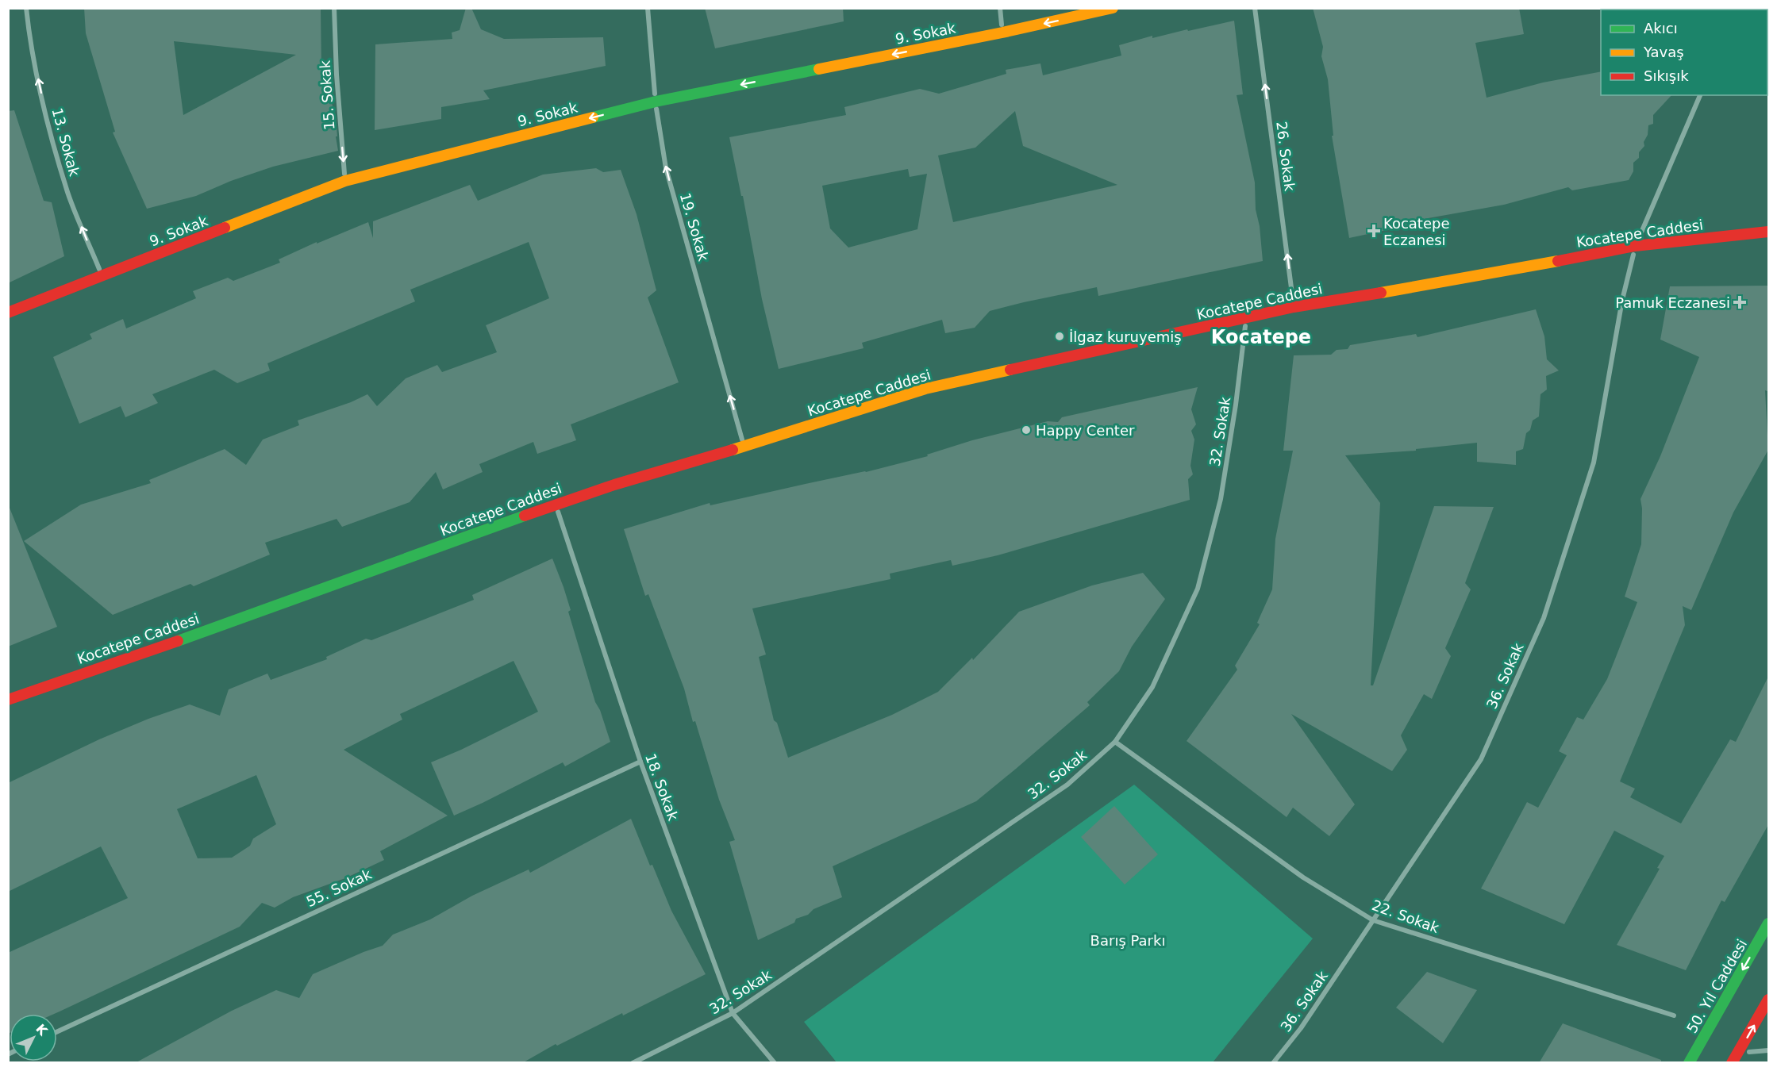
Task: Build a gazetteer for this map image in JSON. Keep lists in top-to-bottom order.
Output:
{
  "streets": {
    "street": [
      "9. Sokak",
      "15. Sokak",
      "13. Sokak",
      "26. Sokak",
      "19. Sokak",
      "Kocatepe Caddesi",
      "32. Sokak",
      "36. Sokak",
      "18. Sokak",
      "55. Sokak",
      "22. Sokak",
      "50. Yıl Caddesi"
    ]
  },
  "crossings": [
    ["9. Sokak", "15. Sokak"],
    ["9. Sokak", "13. Sokak"],
    ["9. Sokak", "19. Sokak"],
    ["26. Sokak", "Kocatepe Caddesi"],
    ["19. Sokak", "Kocatepe Caddesi"],
    ["Kocatepe Caddesi", "32. Sokak"],
    ["Kocatepe Caddesi", "36. Sokak"],
    ["Kocatepe Caddesi", "18. Sokak"],
    ["32. Sokak", "18. Sokak"],
    ["32. Sokak", "22. Sokak"],
    ["36. Sokak", "22. Sokak"],
    ["18. Sokak", "55. Sokak"]
  ],
  "one_way": [
    "9. Sokak",
    "15. Sokak",
    "13. Sokak",
    "26. Sokak",
    "19. Sokak"
  ],
  "districts": ["Kocatepe"],
  "parks": ["Barış Parkı"],
  "places": {
    "health": ["Kocatepe Eczanesi", "Pamuk Eczanesi"],
    "other": ["İlgaz kuruyemiş", "Happy Center"]
  },
  "legend": ["Akıcı", "Yavaş", "Sıkışık"],
  "north": "top right"
}
